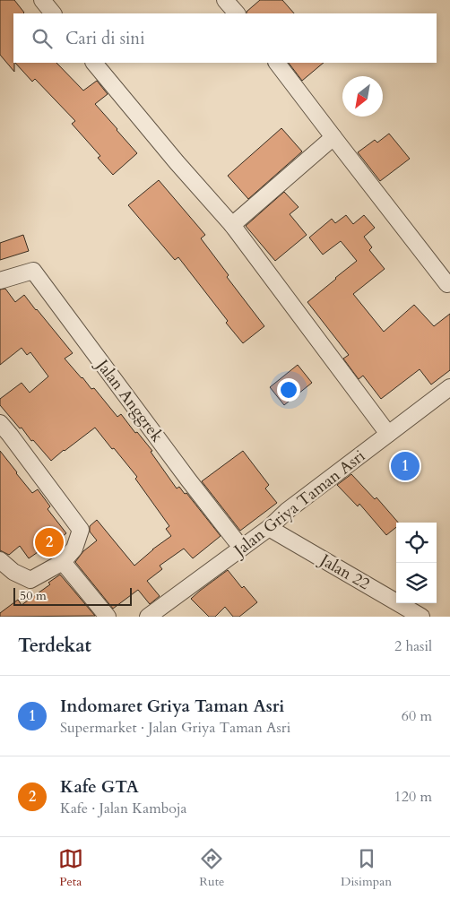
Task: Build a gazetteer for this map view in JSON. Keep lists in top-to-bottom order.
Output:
{
  "streets": {
    "street": ["Jalan Anggrek", "Jalan Griya Taman Asri", "Jalan 22"]
  },
  "crossings": [
    ["Jalan Anggrek", "Jalan Griya Taman Asri"],
    ["Jalan Griya Taman Asri", "Jalan 22"]
  ],
  "scale_bar": "50 m",
  "north": "bottom left",
  "page": {
    "search": "Cari di sini",
    "pins": ["1", "2"],
    "scale": "50 m",
    "heading": ["Terdekat", "2 hasil"],
    "list": [
      {
        "mark": "1",
        "name": "Indomaret Griya Taman Asri",
        "note": "Supermarket · Jalan Griya Taman Asri",
        "value": "60 m"
      },
      {
        "mark": "2",
        "name": "Kafe GTA",
        "note": "Kafe · Jalan Kamboja",
        "value": "120 m"
      }
    ],
    "nav": ["Peta", "Rute", "Disimpan"]
  }
}
